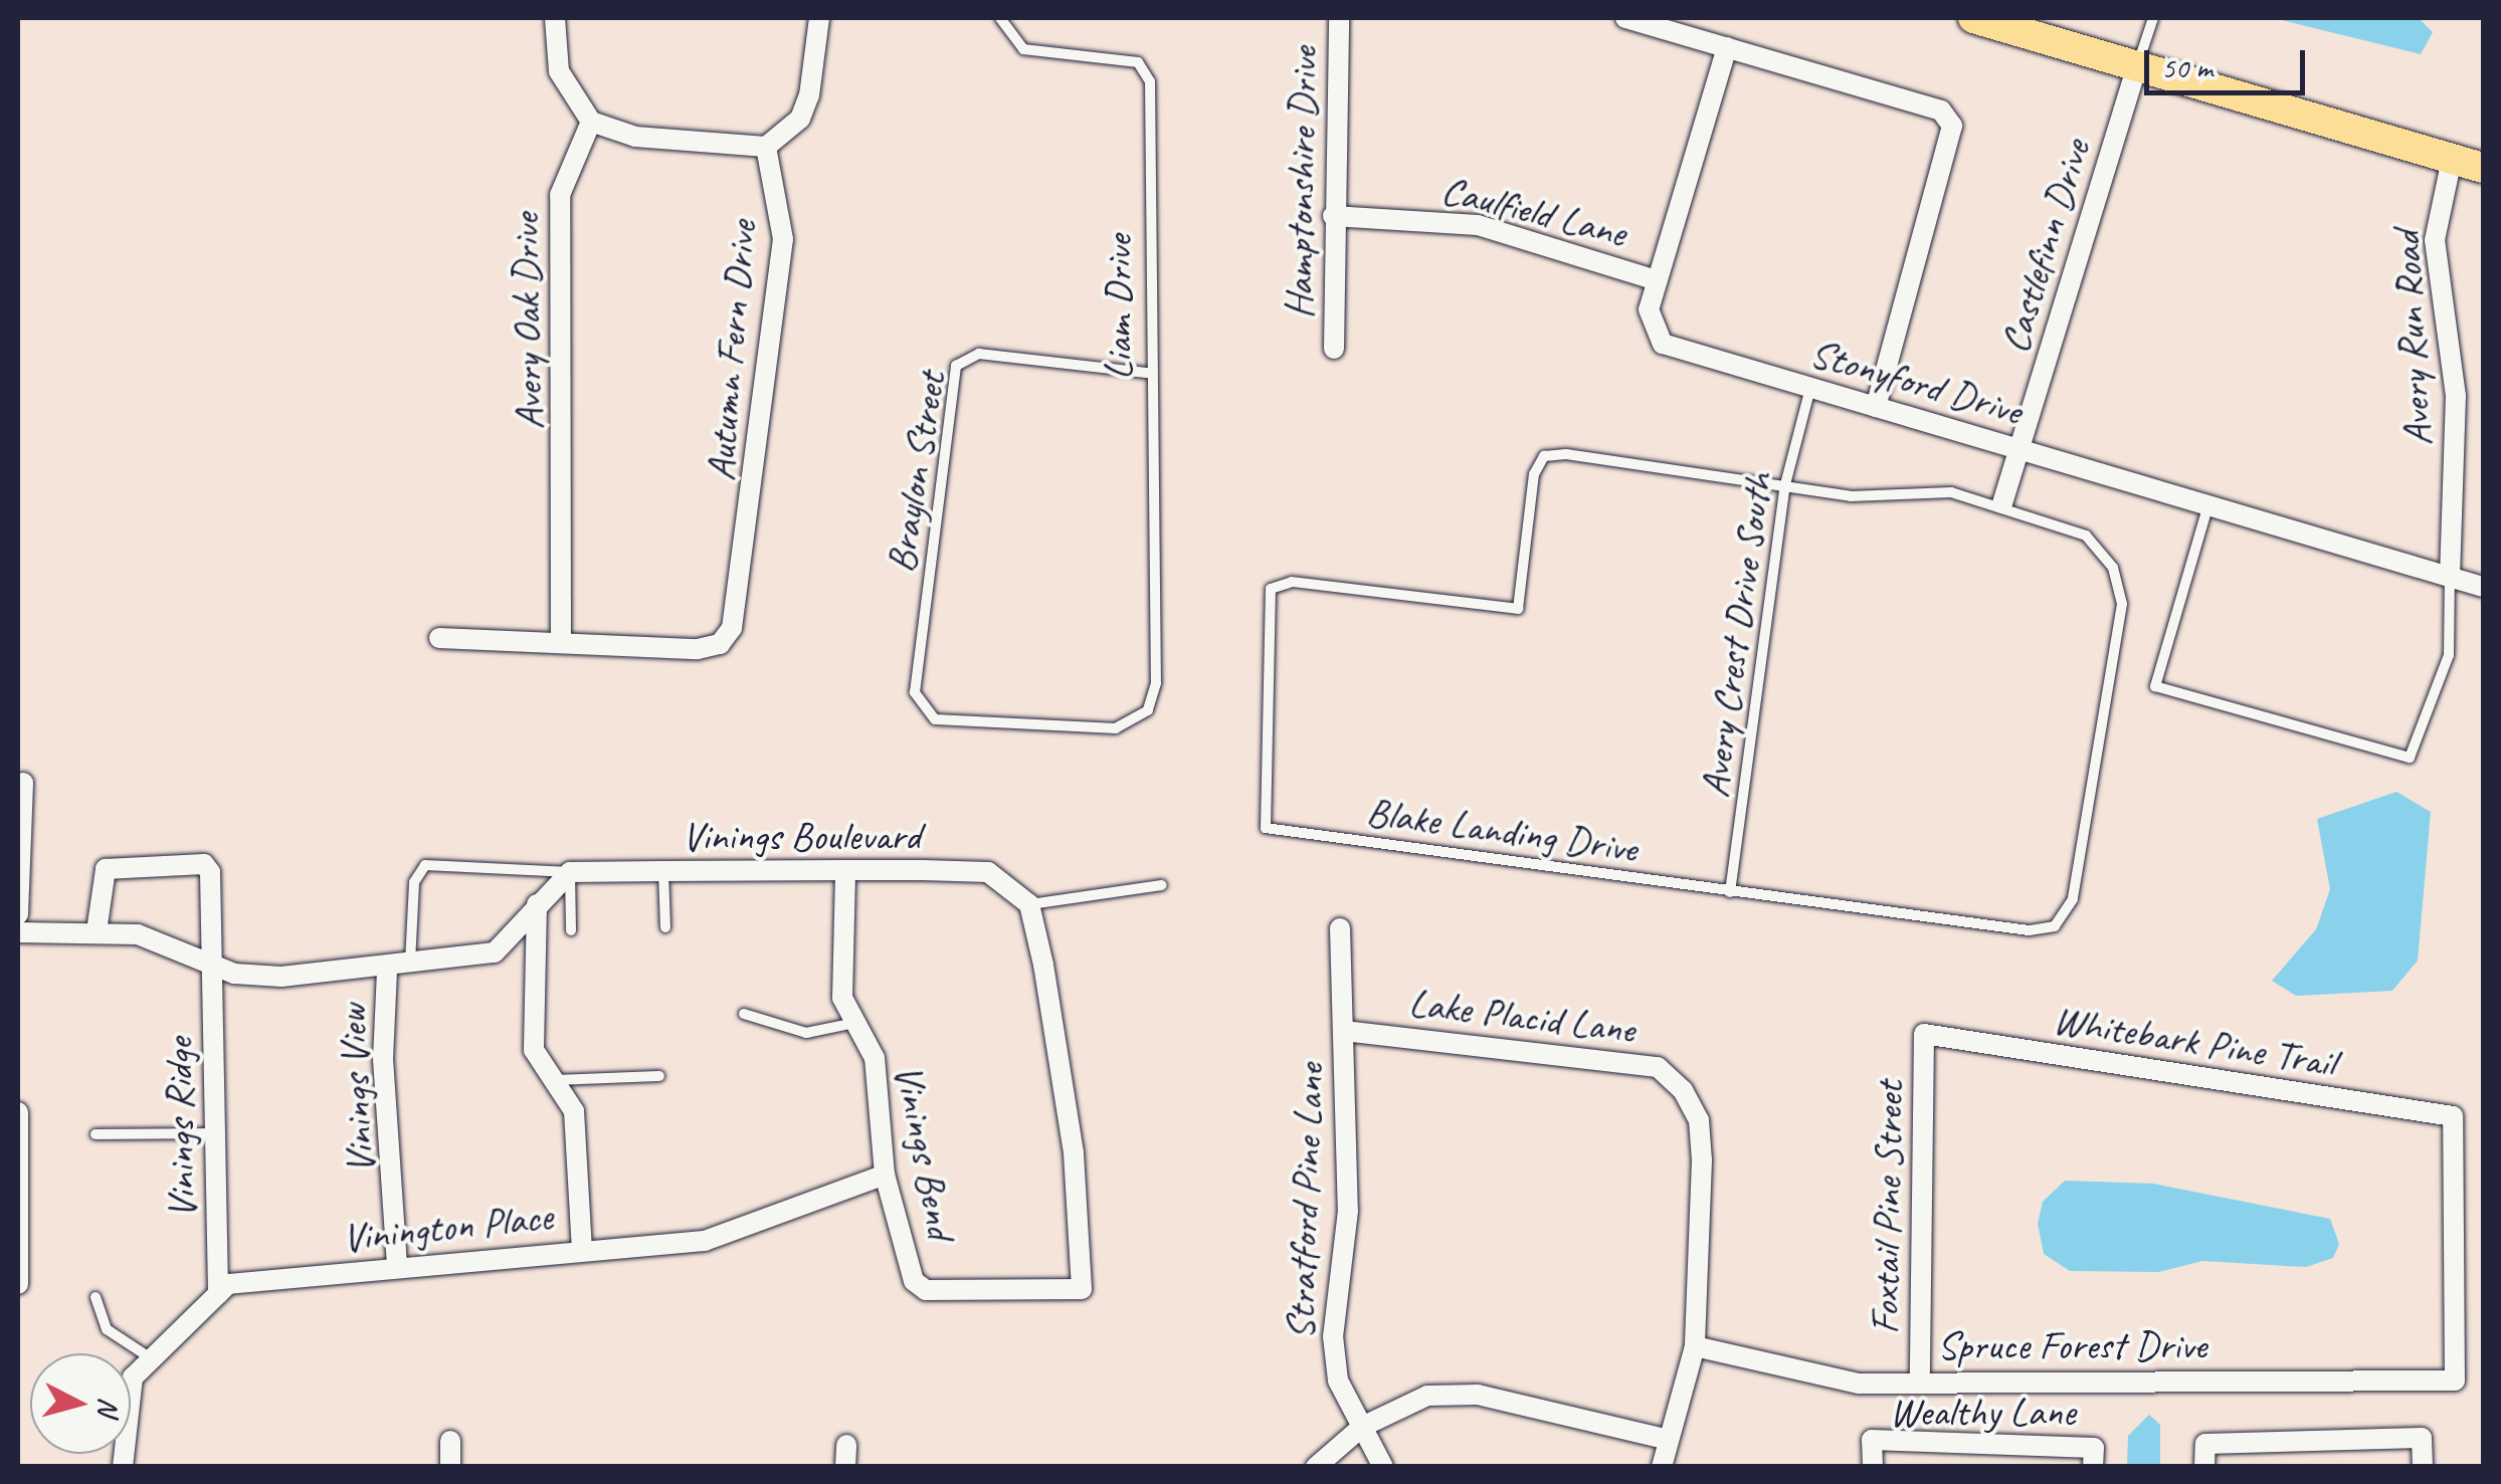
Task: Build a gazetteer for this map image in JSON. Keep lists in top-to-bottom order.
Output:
{
  "streets": {
    "street": [
      "Hamptonshire Drive",
      "Caulfield Lane",
      "Castlefinn Drive",
      "Avery Oak Drive",
      "Avery Run Road",
      "Autumn Fern Drive",
      "Stonyford Drive",
      "Vinings Boulevard",
      "Lake Placid Lane",
      "Whitebark Pine Trail",
      "Vinings View",
      "Vinings Ridge",
      "Vinings Bend",
      "Stratford Pine Lane",
      "Foxtail Pine Street",
      "Vinington Place",
      "Spruce Forest Drive",
      "Wealthy Lane"
    ],
    "lane": [
      "Liam Drive",
      "Braylon Street",
      "Avery Crest Drive South",
      "Blake Landing Drive"
    ]
  },
  "crossings": [
    ["Hamptonshire Drive", "Caulfield Lane"],
    ["Caulfield Lane", "Stonyford Drive"],
    ["Castlefinn Drive", "Stonyford Drive"],
    ["Castlefinn Drive", "Blake Landing Drive"],
    ["Liam Drive", "Braylon Street"],
    ["Avery Oak Drive", "Autumn Fern Drive"],
    ["Avery Run Road", "Stonyford Drive"],
    ["Stonyford Drive", "Avery Crest Drive South"],
    ["Avery Crest Drive South", "Blake Landing Drive"],
    ["Vinings Boulevard", "Vinings Bend"],
    ["Lake Placid Lane", "Stratford Pine Lane"],
    ["Lake Placid Lane", "Spruce Forest Drive"],
    ["Whitebark Pine Trail", "Foxtail Pine Street"],
    ["Whitebark Pine Trail", "Spruce Forest Drive"],
    ["Vinings View", "Vinington Place"],
    ["Vinings Ridge", "Vinington Place"],
    ["Vinings Bend", "Vinington Place"],
    ["Foxtail Pine Street", "Spruce Forest Drive"]
  ],
  "scale_bar": "50 m",
  "north": "right"
}
